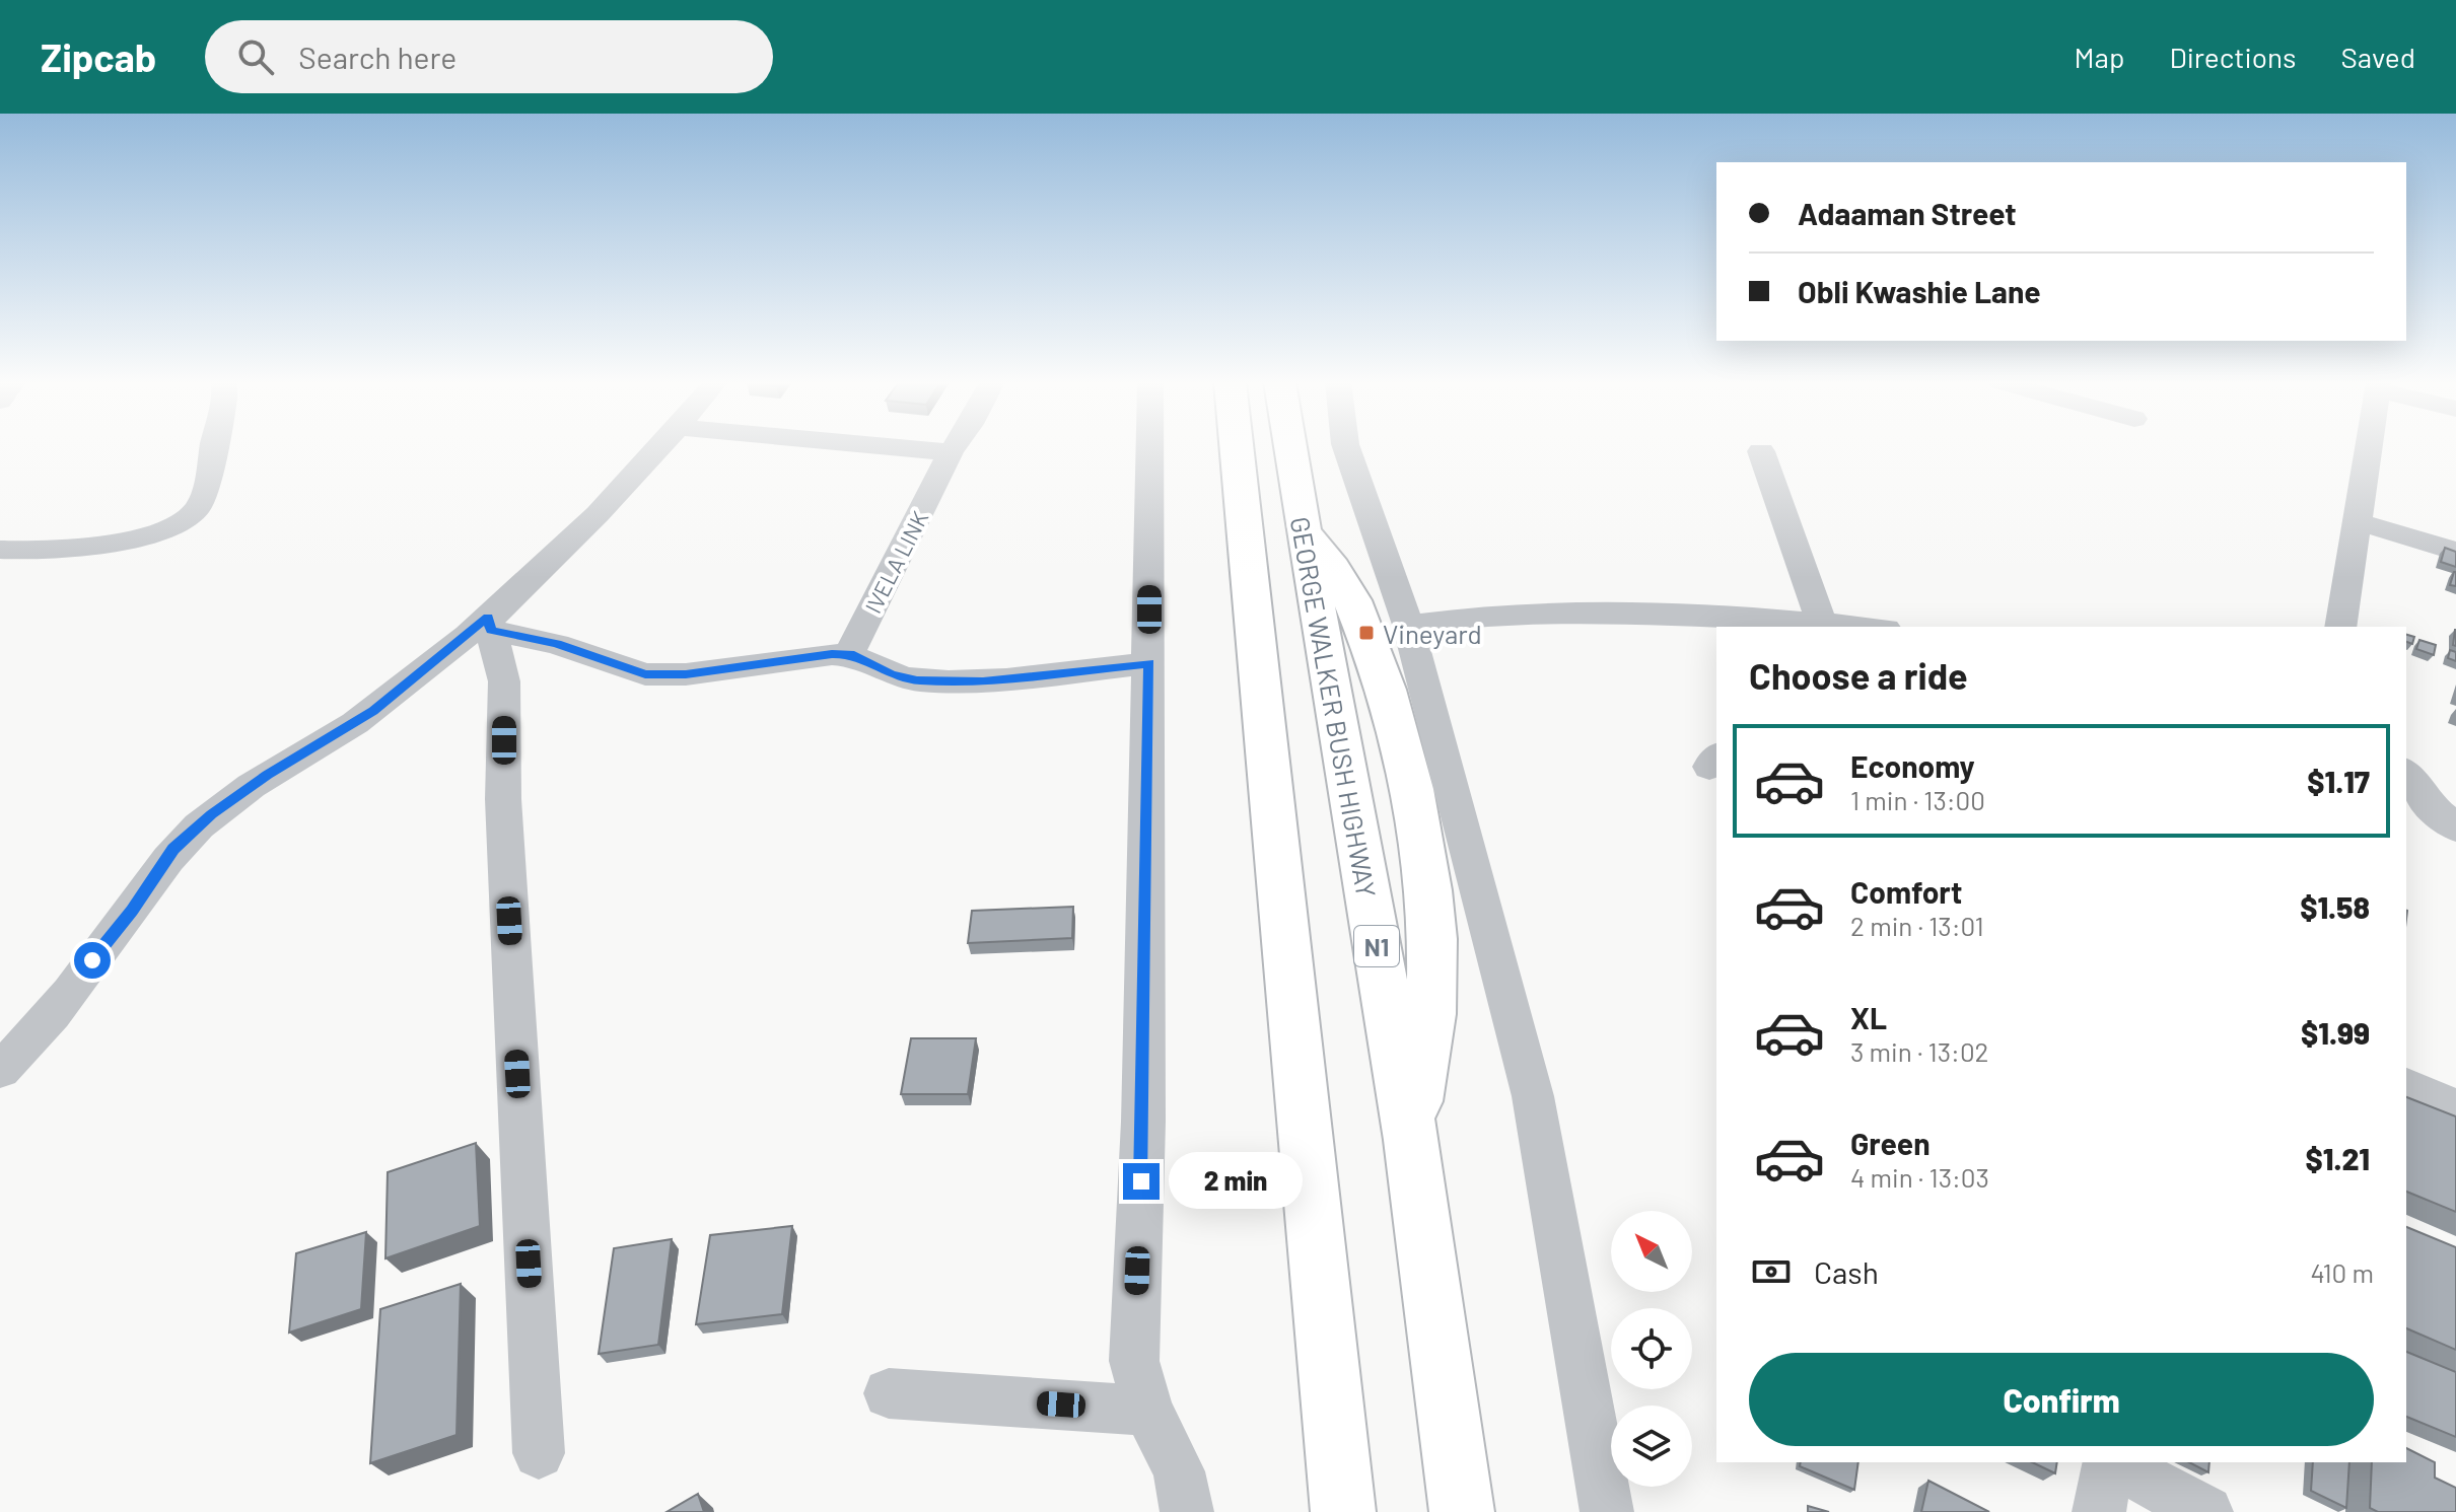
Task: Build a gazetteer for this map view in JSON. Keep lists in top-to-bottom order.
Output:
{
  "streets": {
    "highway": ["GEORGE WALKER BUSH HIGHWAY", "N1"],
    "street": ["IVELA LINK"]
  },
  "places": {
    "transit": ["Vineyard"]
  },
  "north": "top left",
  "page": {
    "header": "Zipcab",
    "search": "Search here",
    "nav": ["Map", "Directions", "Saved"],
    "banner": ["Adaaman Street", "Obli Kwashie Lane"],
    "heading": "Choose a ride",
    "list": [
      {
        "name": "Economy",
        "note": "1 min · 13:00",
        "value": "$1.17"
      },
      {
        "name": "Comfort",
        "note": "2 min · 13:01",
        "value": "$1.58"
      },
      {
        "name": "XL",
        "note": "3 min · 13:02",
        "value": "$1.99"
      },
      {
        "name": "Green",
        "note": "4 min · 13:03",
        "value": "$1.21"
      }
    ],
    "bubble": "2 min",
    "pay": ["Cash", "410 m"],
    "buttons": "Confirm"
  }
}
